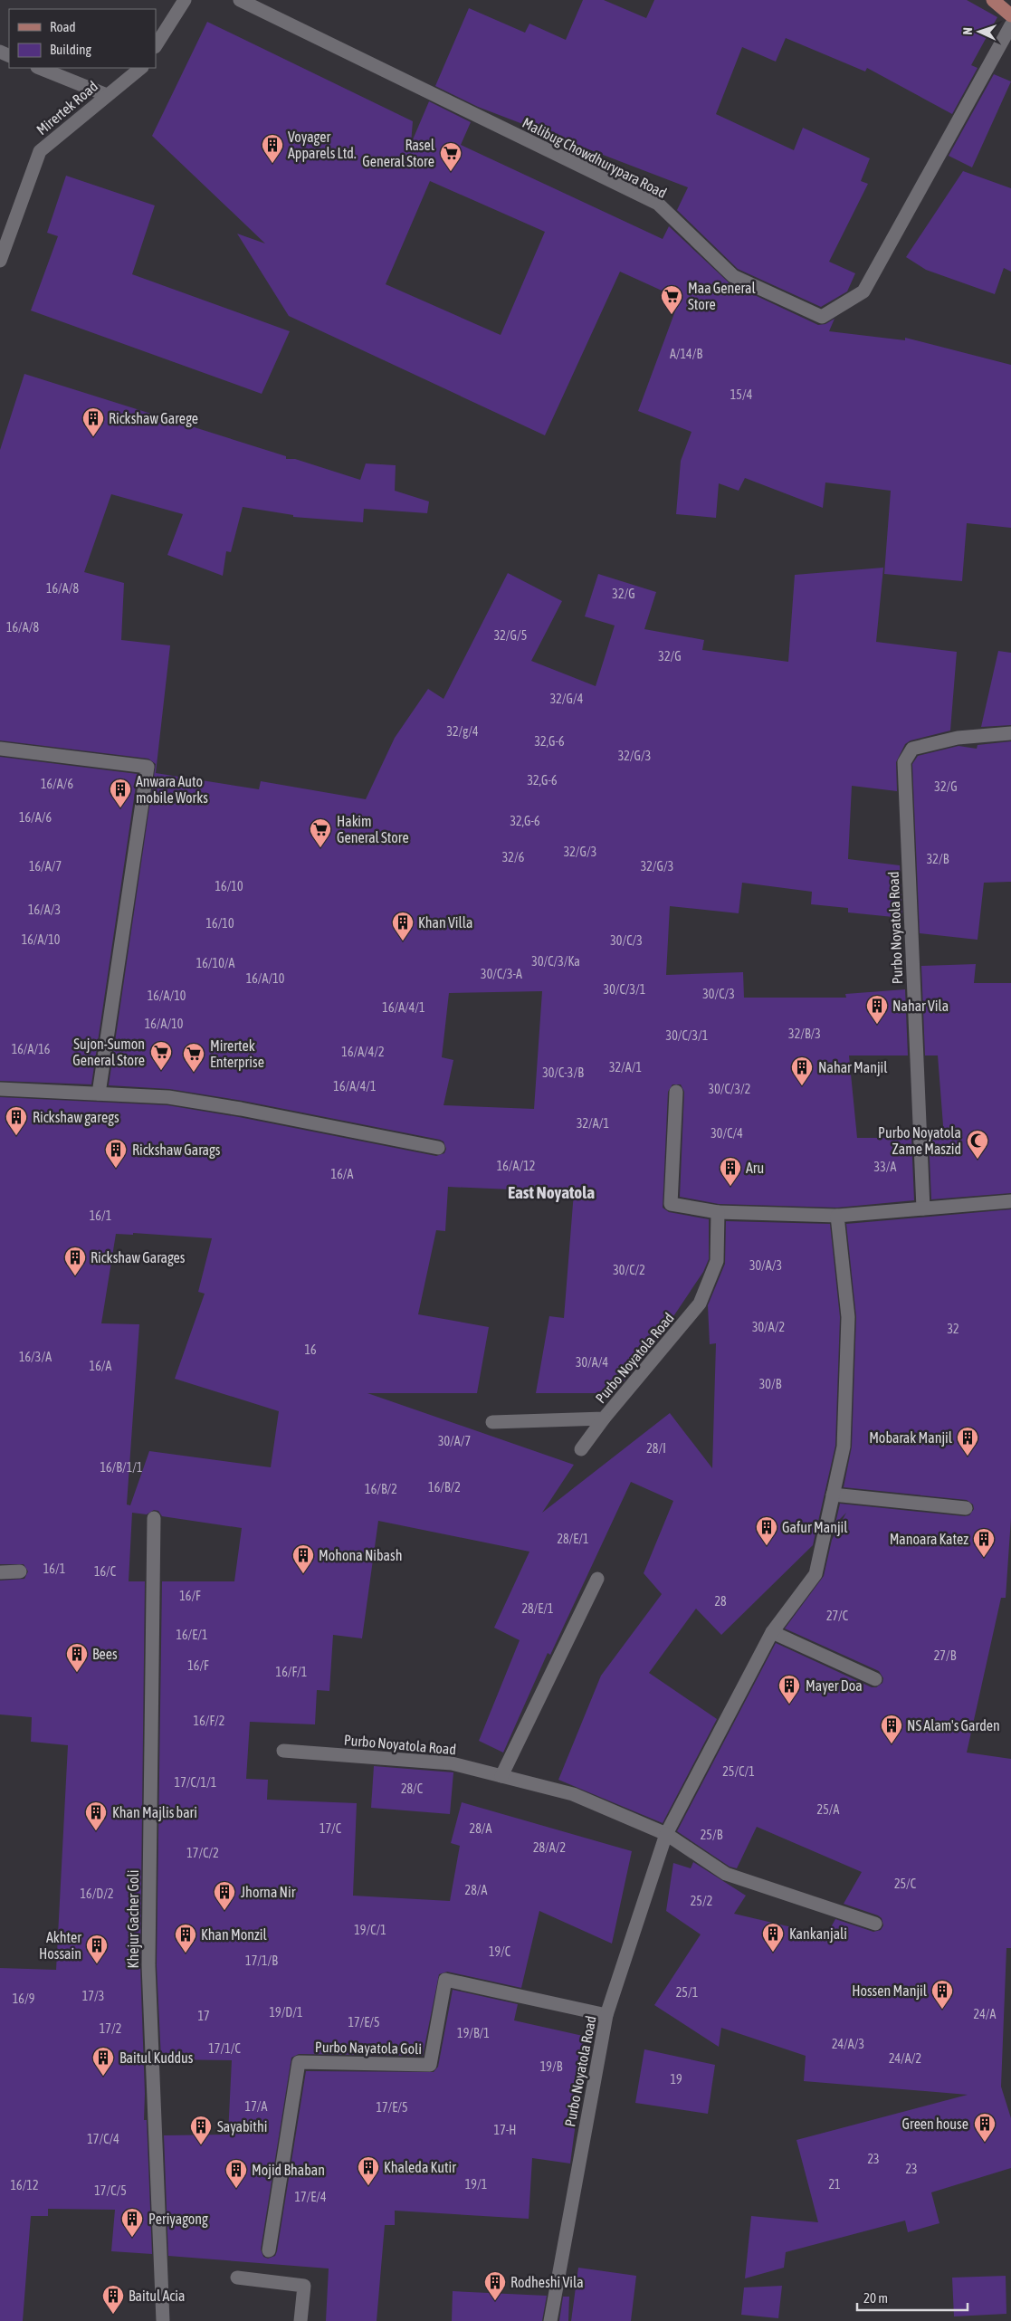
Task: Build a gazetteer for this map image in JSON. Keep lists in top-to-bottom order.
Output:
{
  "streets": {
    "street": [
      "Mirertek Road",
      "Malibug Chowdhurypara Road",
      "Purbo Noyatola Road",
      "Khejur Gacher Goli",
      "Purbo Nayatola Goli"
    ]
  },
  "crossings": [
    ["Purbo Noyatola Road", "Purbo Nayatola Goli"]
  ],
  "districts": ["East Noyatola"],
  "places": {
    "building": [
      "Voyager Apparels Ltd.",
      "Rickshaw Garege",
      "Anwara Auto mobile Works",
      "Khan Villa",
      "Nahar Vila",
      "Nahar Manjil",
      "Rickshaw garegs",
      "Rickshaw Garags",
      "Aru",
      "Rickshaw Garages",
      "Mobarak Manjil",
      "Gafur Manjil",
      "Manoara Katez",
      "Mohona Nibash",
      "Bees",
      "Mayer Doa",
      "NS Alam's Garden",
      "Khan Majlis bari",
      "Jhorna Nir",
      "Kankanjali",
      "Khan Monzil",
      "Akhter Hossain",
      "Hossen Manjil",
      "Baitul Kuddus",
      "Green house",
      "Sayabithi",
      "Khaleda Kutir",
      "Mojid Bhaban",
      "Periyagong",
      "Rodheshi Vila",
      "Baitul Acia"
    ],
    "supermarket": [
      "Rasel General Store",
      "Maa General Store",
      "Hakim General Store",
      "Sujon-Sumon General Store",
      "Mirertek Enterprise"
    ],
    "mosque": ["Purbo Noyatola Zame Maszid"]
  },
  "house_numbers": [
    "A/14/B",
    "15/4",
    "16/A/8",
    "32/G",
    "16/A/8",
    "32/G/5",
    "32/G",
    "32/G/4",
    "32/g/4",
    "32,G-6",
    "32/G/3",
    "32,G-6",
    "16/A/6",
    "32/G",
    "16/A/6",
    "32,G-6",
    "32/G/3",
    "32/6",
    "32/B",
    "16/A/7",
    "32/G/3",
    "16/10",
    "16/A/3",
    "16/10",
    "16/A/10",
    "30/C/3",
    "30/C/3/Ka",
    "16/10/A",
    "30/C/3-A",
    "16/A/10",
    "30/C/3/1",
    "30/C/3",
    "16/A/10",
    "16/A/4/1",
    "16/A/10",
    "32/B/3",
    "30/C/3/1",
    "16/A/16",
    "16/A/4/2",
    "32/A/1",
    "30/C-3/B",
    "16/A/4/1",
    "30/C/3/2",
    "32/A/1",
    "30/C/4",
    "16/A/12",
    "33/A",
    "16/A",
    "16/1",
    "30/A/3",
    "30/C/2",
    "30/A/2",
    "32",
    "16",
    "16/3/A",
    "30/A/4",
    "16/A",
    "30/B",
    "30/A/7",
    "28/I",
    "16/B/1/1",
    "16/B/2",
    "16/B/2",
    "28/E/1",
    "16/1",
    "16/C",
    "16/F",
    "28",
    "28/E/1",
    "27/C",
    "16/E/1",
    "27/B",
    "16/F",
    "16/F/1",
    "16/F/2",
    "25/C/1",
    "17/C/1/1",
    "28/C",
    "25/A",
    "17/C",
    "28/A",
    "25/B",
    "28/A/2",
    "17/C/2",
    "25/C",
    "28/A",
    "16/D/2",
    "25/2",
    "19/C/1",
    "19/C",
    "17/1/B",
    "25/1",
    "17/3",
    "16/9",
    "19/D/1",
    "24/A",
    "17",
    "17/E/5",
    "17/2",
    "19/B/1",
    "24/A/3",
    "17/1/C",
    "24/A/2",
    "19/B",
    "19",
    "17/A",
    "17/E/5",
    "17-H",
    "17/C/4",
    "23",
    "23",
    "19/1",
    "21",
    "16/12",
    "17/C/5",
    "17/E/4"
  ],
  "legend": ["Road", "Building"],
  "scale_bar": "20 m",
  "north": "left"
}
